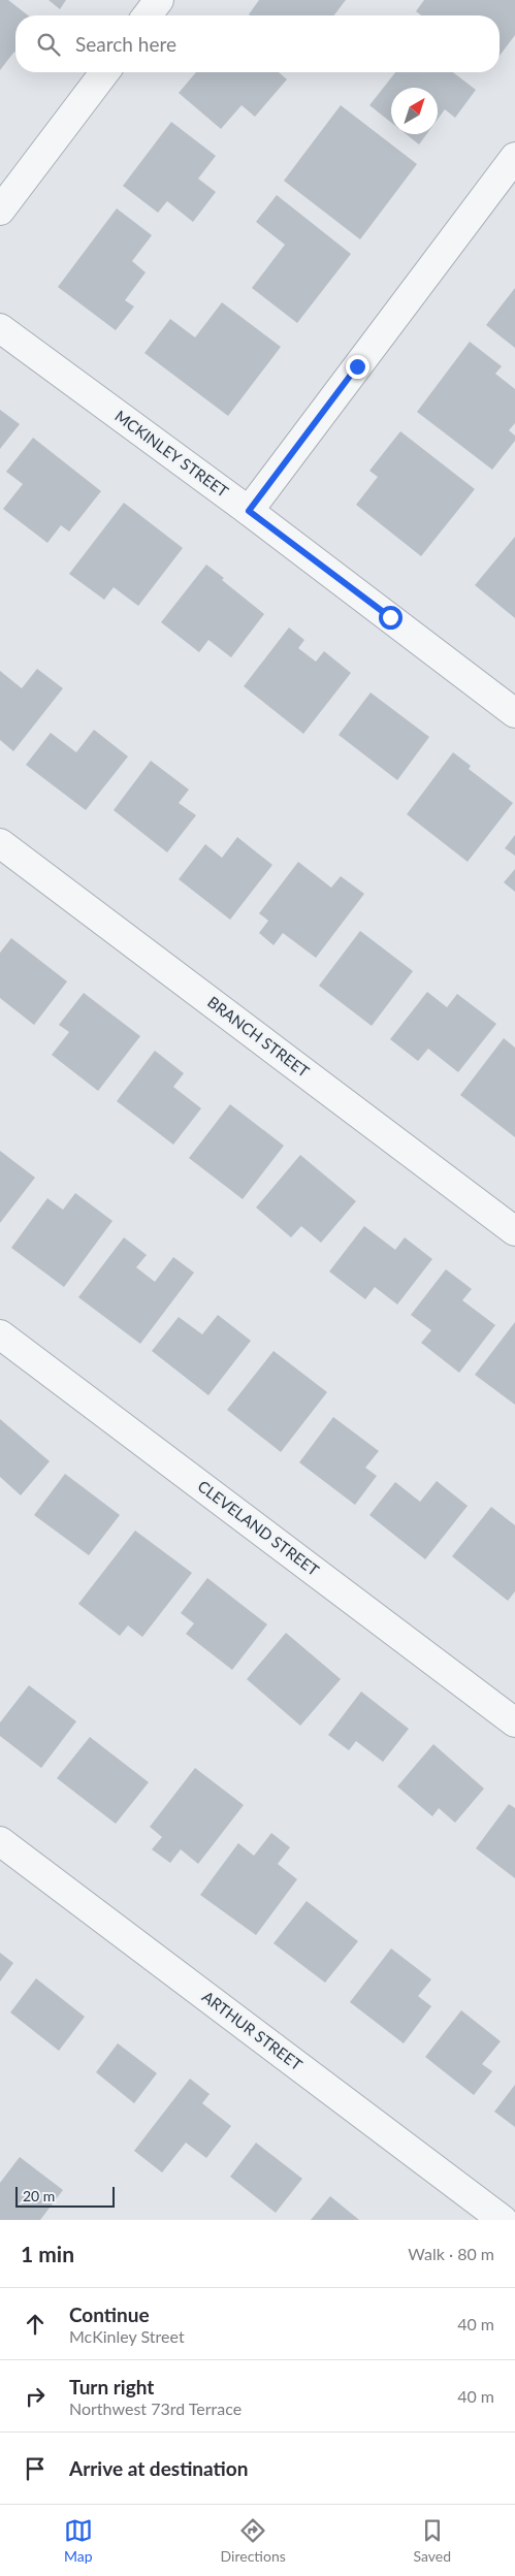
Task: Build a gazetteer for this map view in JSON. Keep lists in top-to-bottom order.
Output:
{
  "streets": {
    "street": [
      "MCKINLEY STREET",
      "BRANCH STREET",
      "CLEVELAND STREET",
      "ARTHUR STREET"
    ]
  },
  "scale_bar": "20 m",
  "north": "top right",
  "page": {
    "search": "Search here",
    "scale": "20 m",
    "heading": ["1 min", "Walk · 80 m"],
    "list": [
      ["Continue", "McKinley Street", "40 m"],
      ["Turn right", "Northwest 73rd Terrace", "40 m"],
      "Arrive at destination"
    ],
    "nav": ["Map", "Directions", "Saved"]
  }
}
